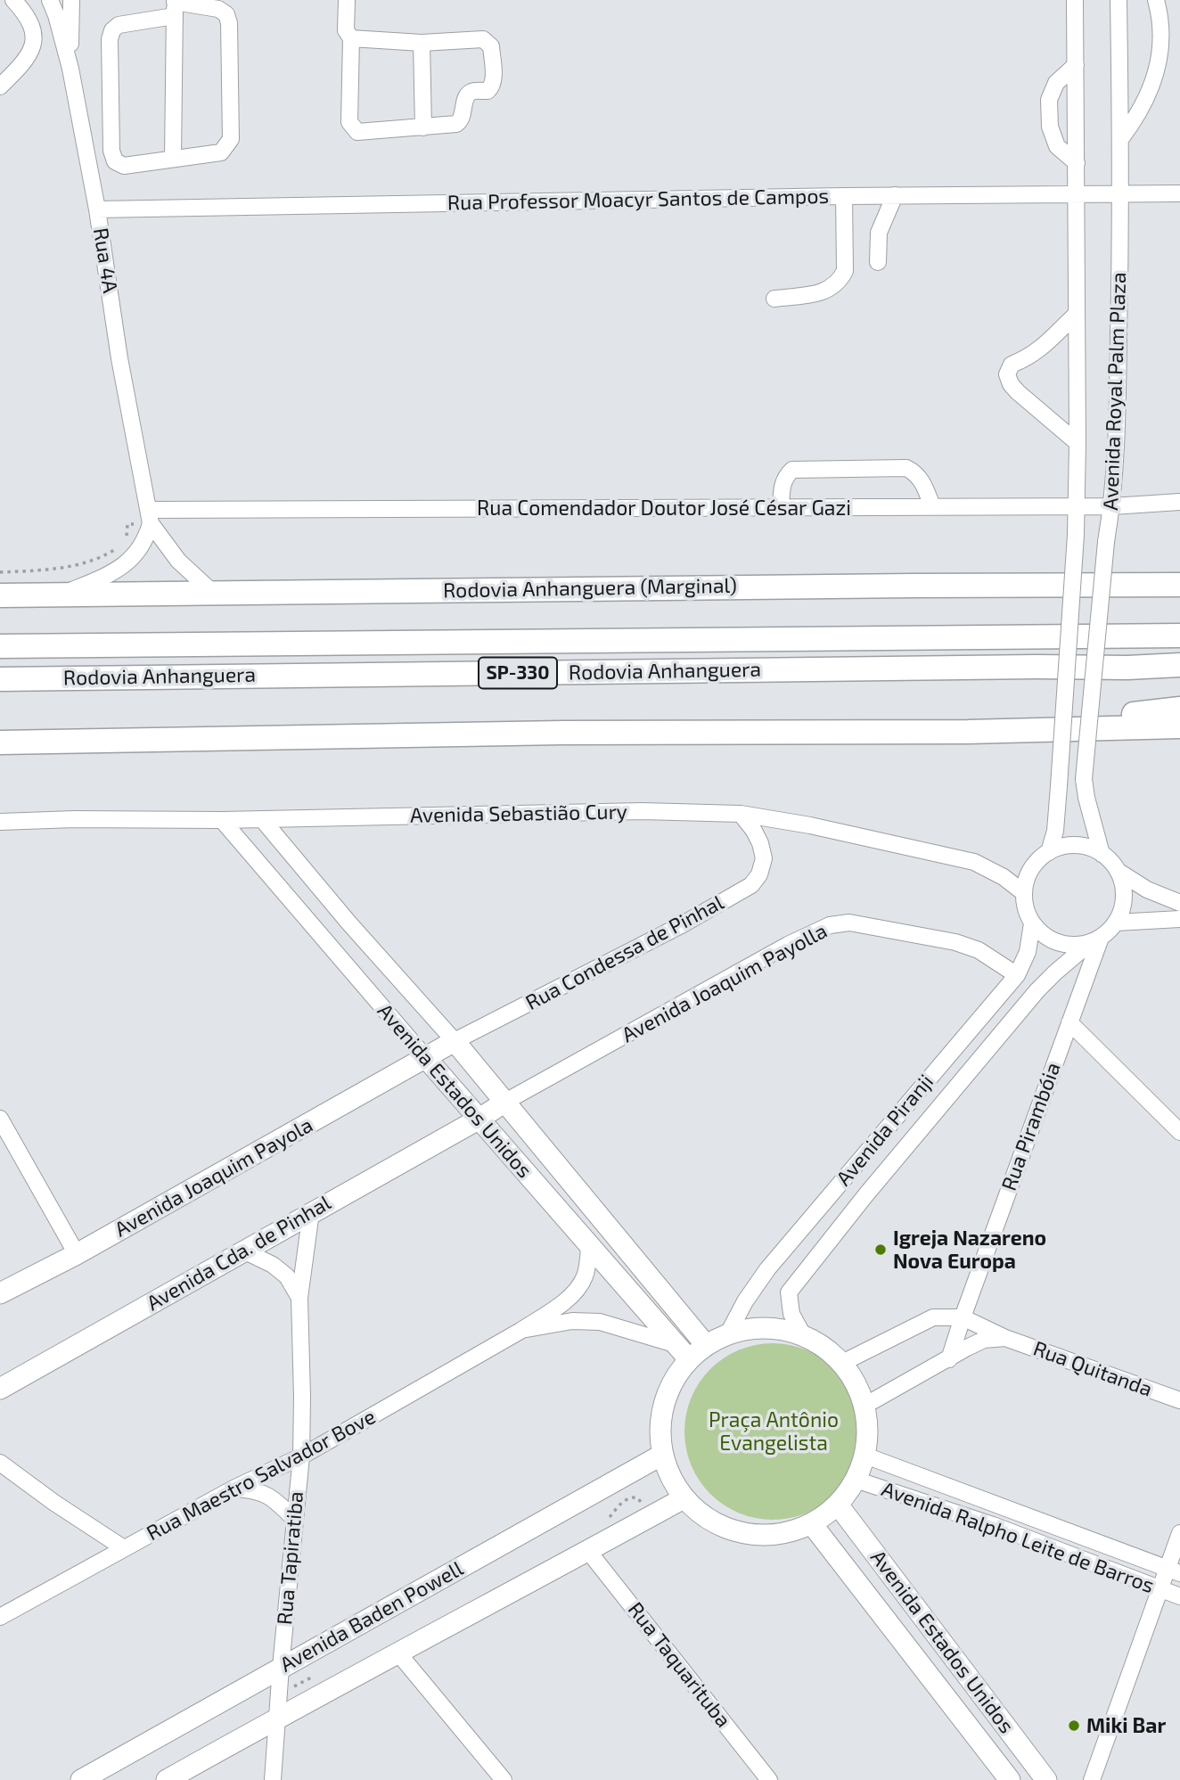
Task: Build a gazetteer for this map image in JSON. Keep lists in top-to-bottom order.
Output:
{
  "streets": {
    "highway": ["Rodovia Anhanguera (Marginal)", "Rodovia Anhanguera", "SP-330"],
    "main road": [
      "Rua Condessa de Pinhal",
      "Avenida Joaquim Payolla",
      "Avenida Estados Unidos",
      "Avenida Joaquim Payola",
      "Avenida Cda. de Pinhal",
      "Avenida Baden Powell"
    ],
    "street": [
      "Rua Professor Moacyr Santos de Campos",
      "Rua 4A",
      "Avenida Royal Palm Plaza",
      "Rua Comendador Doutor José César Gazi",
      "Avenida Sebastião Cury",
      "Rua Pirambóia",
      "Avenida Piranji",
      "Rua Quitanda",
      "Rua Maestro Salvador Bove",
      "Avenida Ralpho Leite de Barros",
      "Rua Tapiratiba",
      "Rua Taquarituba"
    ]
  },
  "crossings": [
    ["Rua Professor Moacyr Santos de Campos", "Rua 4A"],
    ["Rua Professor Moacyr Santos de Campos", "Avenida Royal Palm Plaza"],
    ["Rua 4A", "Rua Comendador Doutor José César Gazi"],
    ["Rua 4A", "Rodovia Anhanguera (Marginal)"],
    ["Avenida Royal Palm Plaza", "Rua Comendador Doutor José César Gazi"],
    ["Avenida Royal Palm Plaza", "Avenida Sebastião Cury"],
    ["Avenida Royal Palm Plaza", "Rua Pirambóia"],
    ["Avenida Royal Palm Plaza", "Avenida Piranji"],
    ["Avenida Sebastião Cury", "Rua Condessa de Pinhal"],
    ["Avenida Sebastião Cury", "Avenida Estados Unidos"],
    ["Avenida Sebastião Cury", "Rua Pirambóia"],
    ["Avenida Sebastião Cury", "Avenida Piranji"],
    ["Rua Condessa de Pinhal", "Avenida Estados Unidos"],
    ["Rua Condessa de Pinhal", "Avenida Joaquim Payola"],
    ["Avenida Joaquim Payolla", "Avenida Estados Unidos"],
    ["Avenida Joaquim Payolla", "Avenida Piranji"],
    ["Avenida Joaquim Payolla", "Avenida Cda. de Pinhal"],
    ["Avenida Estados Unidos", "Avenida Piranji"],
    ["Avenida Estados Unidos", "Avenida Joaquim Payola"],
    ["Avenida Estados Unidos", "Avenida Cda. de Pinhal"],
    ["Avenida Estados Unidos", "Rua Maestro Salvador Bove"],
    ["Avenida Estados Unidos", "Avenida Ralpho Leite de Barros"],
    ["Avenida Estados Unidos", "Avenida Baden Powell"],
    ["Rua Pirambóia", "Avenida Piranji"],
    ["Rua Pirambóia", "Rua Quitanda"],
    ["Avenida Piranji", "Rua Maestro Salvador Bove"],
    ["Avenida Piranji", "Avenida Ralpho Leite de Barros"],
    ["Avenida Piranji", "Avenida Baden Powell"],
    ["Avenida Cda. de Pinhal", "Rua Tapiratiba"],
    ["Rua Maestro Salvador Bove", "Avenida Ralpho Leite de Barros"],
    ["Rua Maestro Salvador Bove", "Rua Tapiratiba"],
    ["Rua Maestro Salvador Bove", "Avenida Baden Powell"],
    ["Avenida Ralpho Leite de Barros", "Avenida Baden Powell"],
    ["Rua Tapiratiba", "Avenida Baden Powell"]
  ],
  "parks": ["Praça Antônio Evangelista"],
  "places": ["Igreja Nazareno Nova Europa", "Miki Bar"]
}
